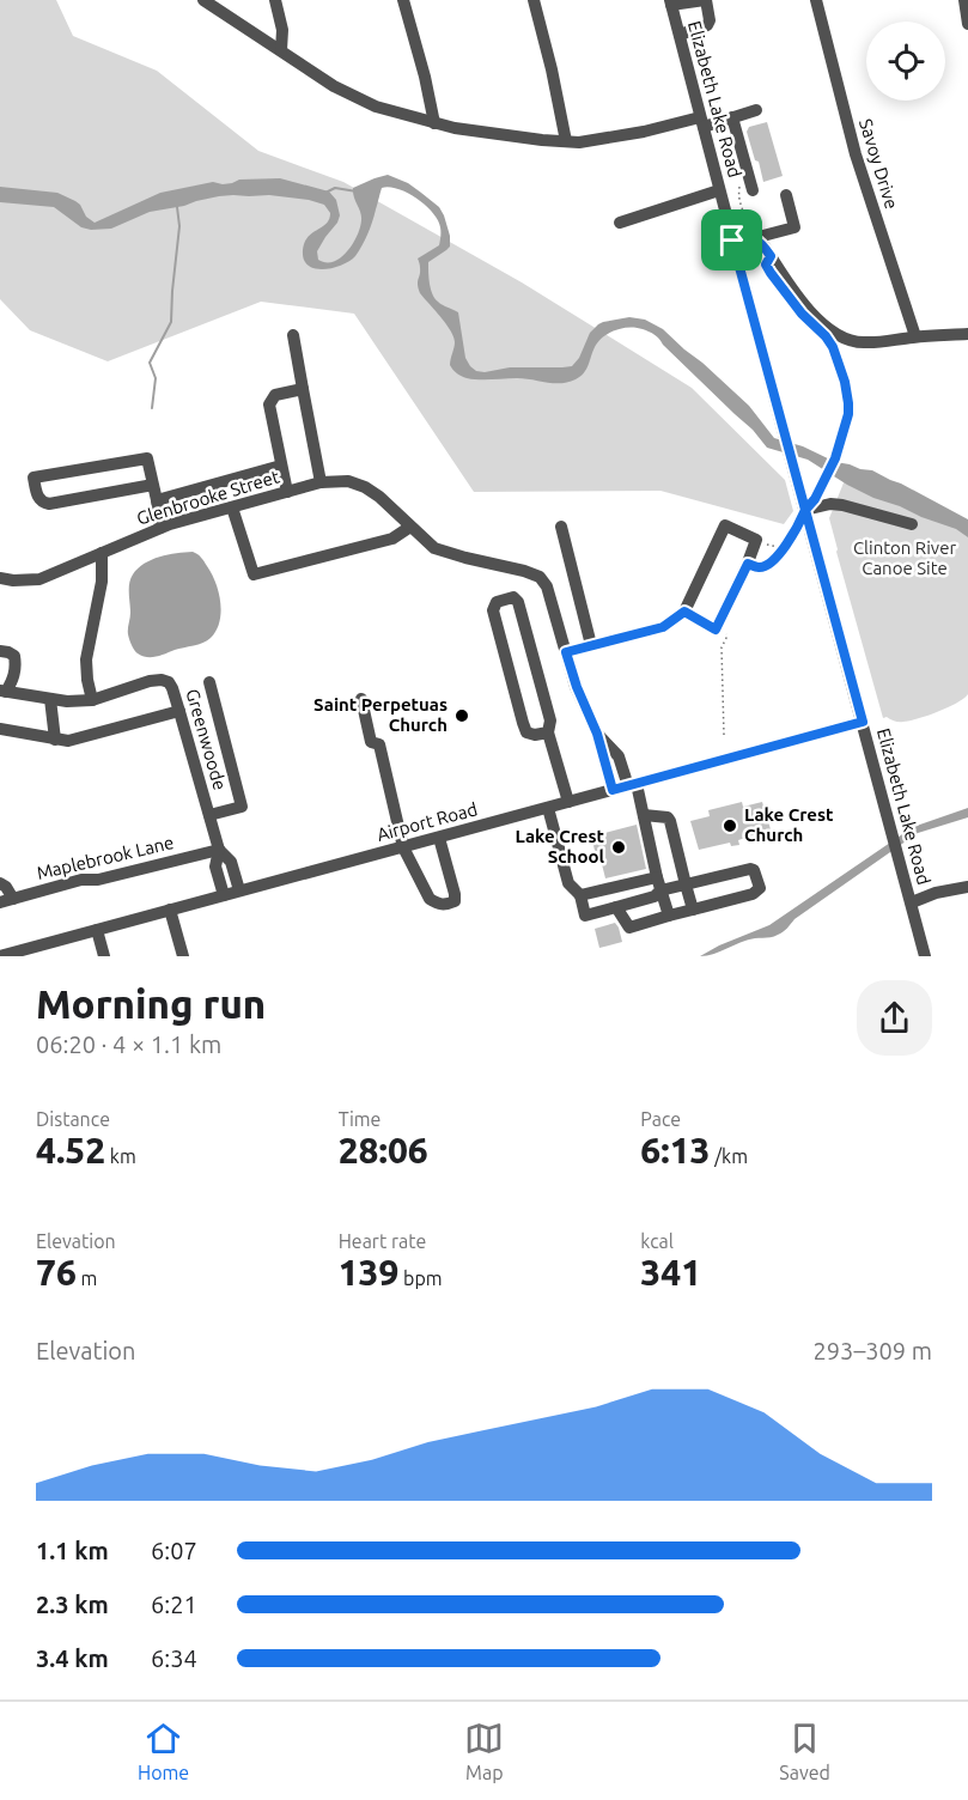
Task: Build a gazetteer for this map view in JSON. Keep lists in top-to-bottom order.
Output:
{
  "streets": {
    "street": [
      "Elizabeth Lake Road",
      "Savoy Drive",
      "Glenbrooke Street",
      "Greenwoode",
      "Airport Road",
      "Maplebrook Lane"
    ]
  },
  "crossings": [
    ["Elizabeth Lake Road", "Airport Road"],
    ["Greenwoode", "Airport Road"],
    ["Greenwoode", "Maplebrook Lane"]
  ],
  "parks": ["Clinton River Canoe Site"],
  "places": ["Saint Perpetuas Church", "Lake Crest Church", "Lake Crest School"],
  "page": {
    "heading": ["Morning run", "06:20 · 4 × 1.1 km"],
    "stats": [
      ["Distance", "4.52 km"],
      ["Time", "28:06"],
      ["Pace", "6:13 /km"],
      ["Elevation", "76 m"],
      ["Heart rate", "139 bpm"],
      ["kcal", "341"]
    ],
    "chart": ["Elevation", "293–309 m"],
    "list": [
      {
        "name": "1.1 km",
        "note": "6:07"
      },
      {
        "name": "2.3 km",
        "note": "6:21"
      },
      {
        "name": "3.4 km",
        "note": "6:34"
      }
    ],
    "tabs": ["Home", "Map", "Saved"]
  }
}
